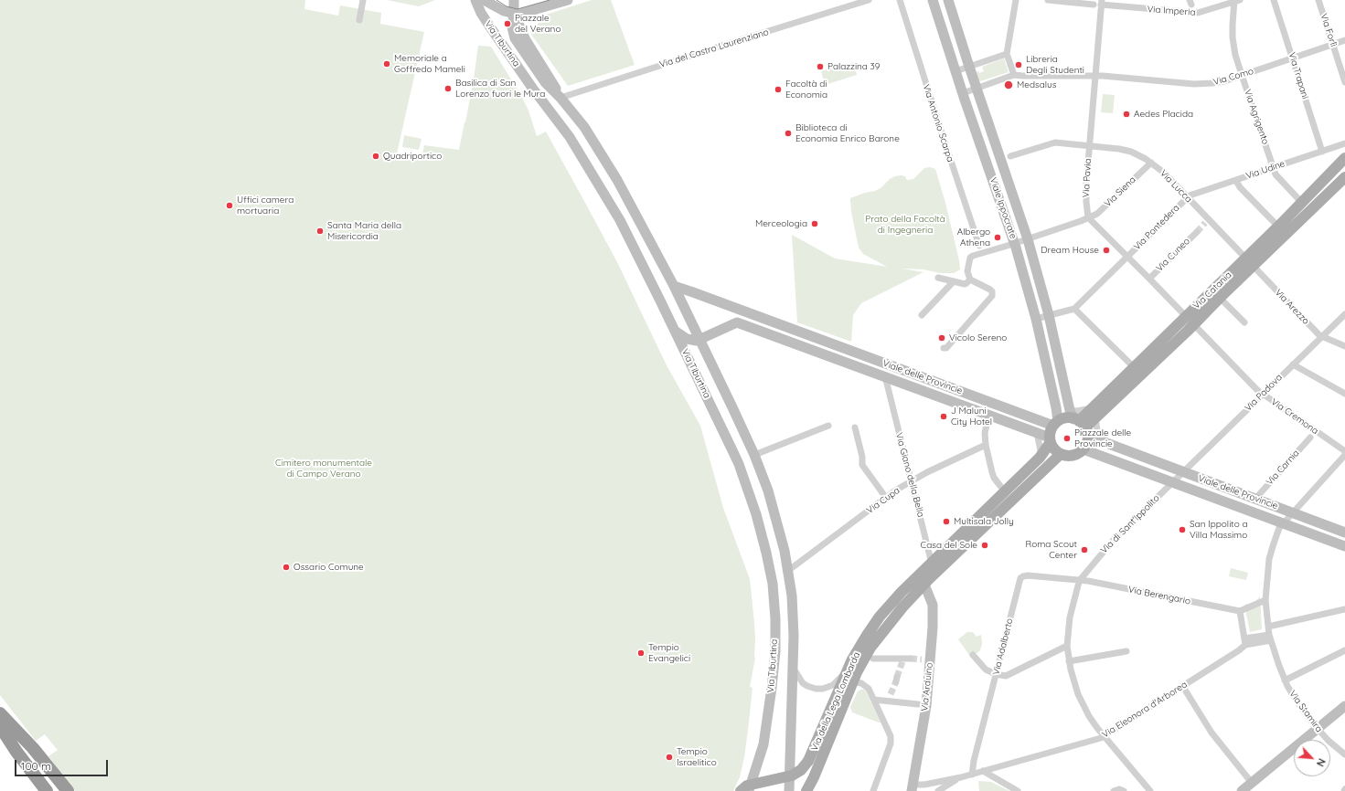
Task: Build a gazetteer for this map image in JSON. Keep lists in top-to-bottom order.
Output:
{
  "streets": {
    "main road": ["Via Catania", "Via della Lega Lombarda"],
    "street": [
      "Via Imperia",
      "Via Forlì",
      "Via Tiburtina",
      "Via del Castro Laurenziano",
      "Via Trapani",
      "Via Como",
      "Via Agrigento",
      "Via Antonio Scarpa",
      "Via Udine",
      "Via Pavia",
      "Via Lucca",
      "Via Siena",
      "Viale Ippocrate",
      "Via Pontedera",
      "Via Cuneo",
      "Via Arezzo",
      "Viale delle Provincie",
      "Via Padova",
      "Via Cremona",
      "Via Carnia",
      "Via Giano della Bella",
      "Via Cupa",
      "Via di Sant'Ippolito",
      "Via Berengario",
      "Via Adalberto",
      "Via Arduino",
      "Via Eleonora d'Arborea",
      "Via Stamira"
    ]
  },
  "crossings": [
    ["Via Imperia", "Via Agrigento"],
    ["Via Imperia", "Via Pavia"],
    ["Via Forlì", "Via Como"],
    ["Via Tiburtina", "Via del Castro Laurenziano"],
    ["Via Tiburtina", "Viale delle Provincie"],
    ["Via Tiburtina", "Via Cupa"],
    ["Via Trapani", "Via Como"],
    ["Via Trapani", "Via Udine"],
    ["Via Como", "Via Agrigento"],
    ["Via Como", "Via Pavia"],
    ["Via Agrigento", "Via Udine"],
    ["Via Agrigento", "Via Catania"],
    ["Via Udine", "Via Lucca"],
    ["Via Udine", "Via Pontedera"],
    ["Via Pavia", "Via Lucca"],
    ["Via Pavia", "Via Siena"],
    ["Via Lucca", "Via Siena"],
    ["Via Lucca", "Via Pontedera"],
    ["Via Lucca", "Via Catania"],
    ["Via Lucca", "Via Arezzo"],
    ["Via Siena", "Viale Ippocrate"],
    ["Viale Ippocrate", "Via Catania"],
    ["Viale Ippocrate", "Viale delle Provincie"],
    ["Viale Ippocrate", "Via della Lega Lombarda"],
    ["Via Catania", "Via Arezzo"],
    ["Via Catania", "Viale delle Provincie"],
    ["Via Catania", "Via Cremona"],
    ["Via Catania", "Via della Lega Lombarda"],
    ["Via Arezzo", "Via Padova"],
    ["Viale delle Provincie", "Via Padova"],
    ["Viale delle Provincie", "Via Carnia"],
    ["Viale delle Provincie", "Via Giano della Bella"],
    ["Viale delle Provincie", "Via di Sant'Ippolito"],
    ["Viale delle Provincie", "Via della Lega Lombarda"],
    ["Via Padova", "Via Cremona"],
    ["Via Giano della Bella", "Via Cupa"],
    ["Via Giano della Bella", "Via della Lega Lombarda"],
    ["Via di Sant'Ippolito", "Via Berengario"],
    ["Via di Sant'Ippolito", "Via Adalberto"],
    ["Via Berengario", "Via Adalberto"],
    ["Via Adalberto", "Via Eleonora d'Arborea"],
    ["Via Arduino", "Via della Lega Lombarda"]
  ],
  "parks": ["Prato della Facoltà di Ingegneria", "Cimitero monumentale di Campo Verano"],
  "places": [
    "Piazzale del Verano",
    "Memoriale a Goffredo Mameli",
    "Libreria Degli Studenti",
    "Palazzina 39",
    "Medsalus",
    "Basilica di San Lorenzo fuori le Mura",
    "Facoltà di Economia",
    "Aedes Placida",
    "Biblioteca di Economia Enrico Barone",
    "Quadriportico",
    "Uffici camera mortuaria",
    "Merceologia",
    "Santa Maria della Misericordia",
    "Albergo Athena",
    "Dream House",
    "Vicolo Sereno",
    "J Maluni City Hotel",
    "Piazzale delle Provincie",
    "Multisala Jolly",
    "San Ippolito a Villa Massimo",
    "Casa del Sole",
    "Roma Scout Center",
    "Ossario Comune",
    "Tempio Evangelici",
    "Tempio Israelitico"
  ],
  "scale_bar": "100 m",
  "north": "bottom right"
}
